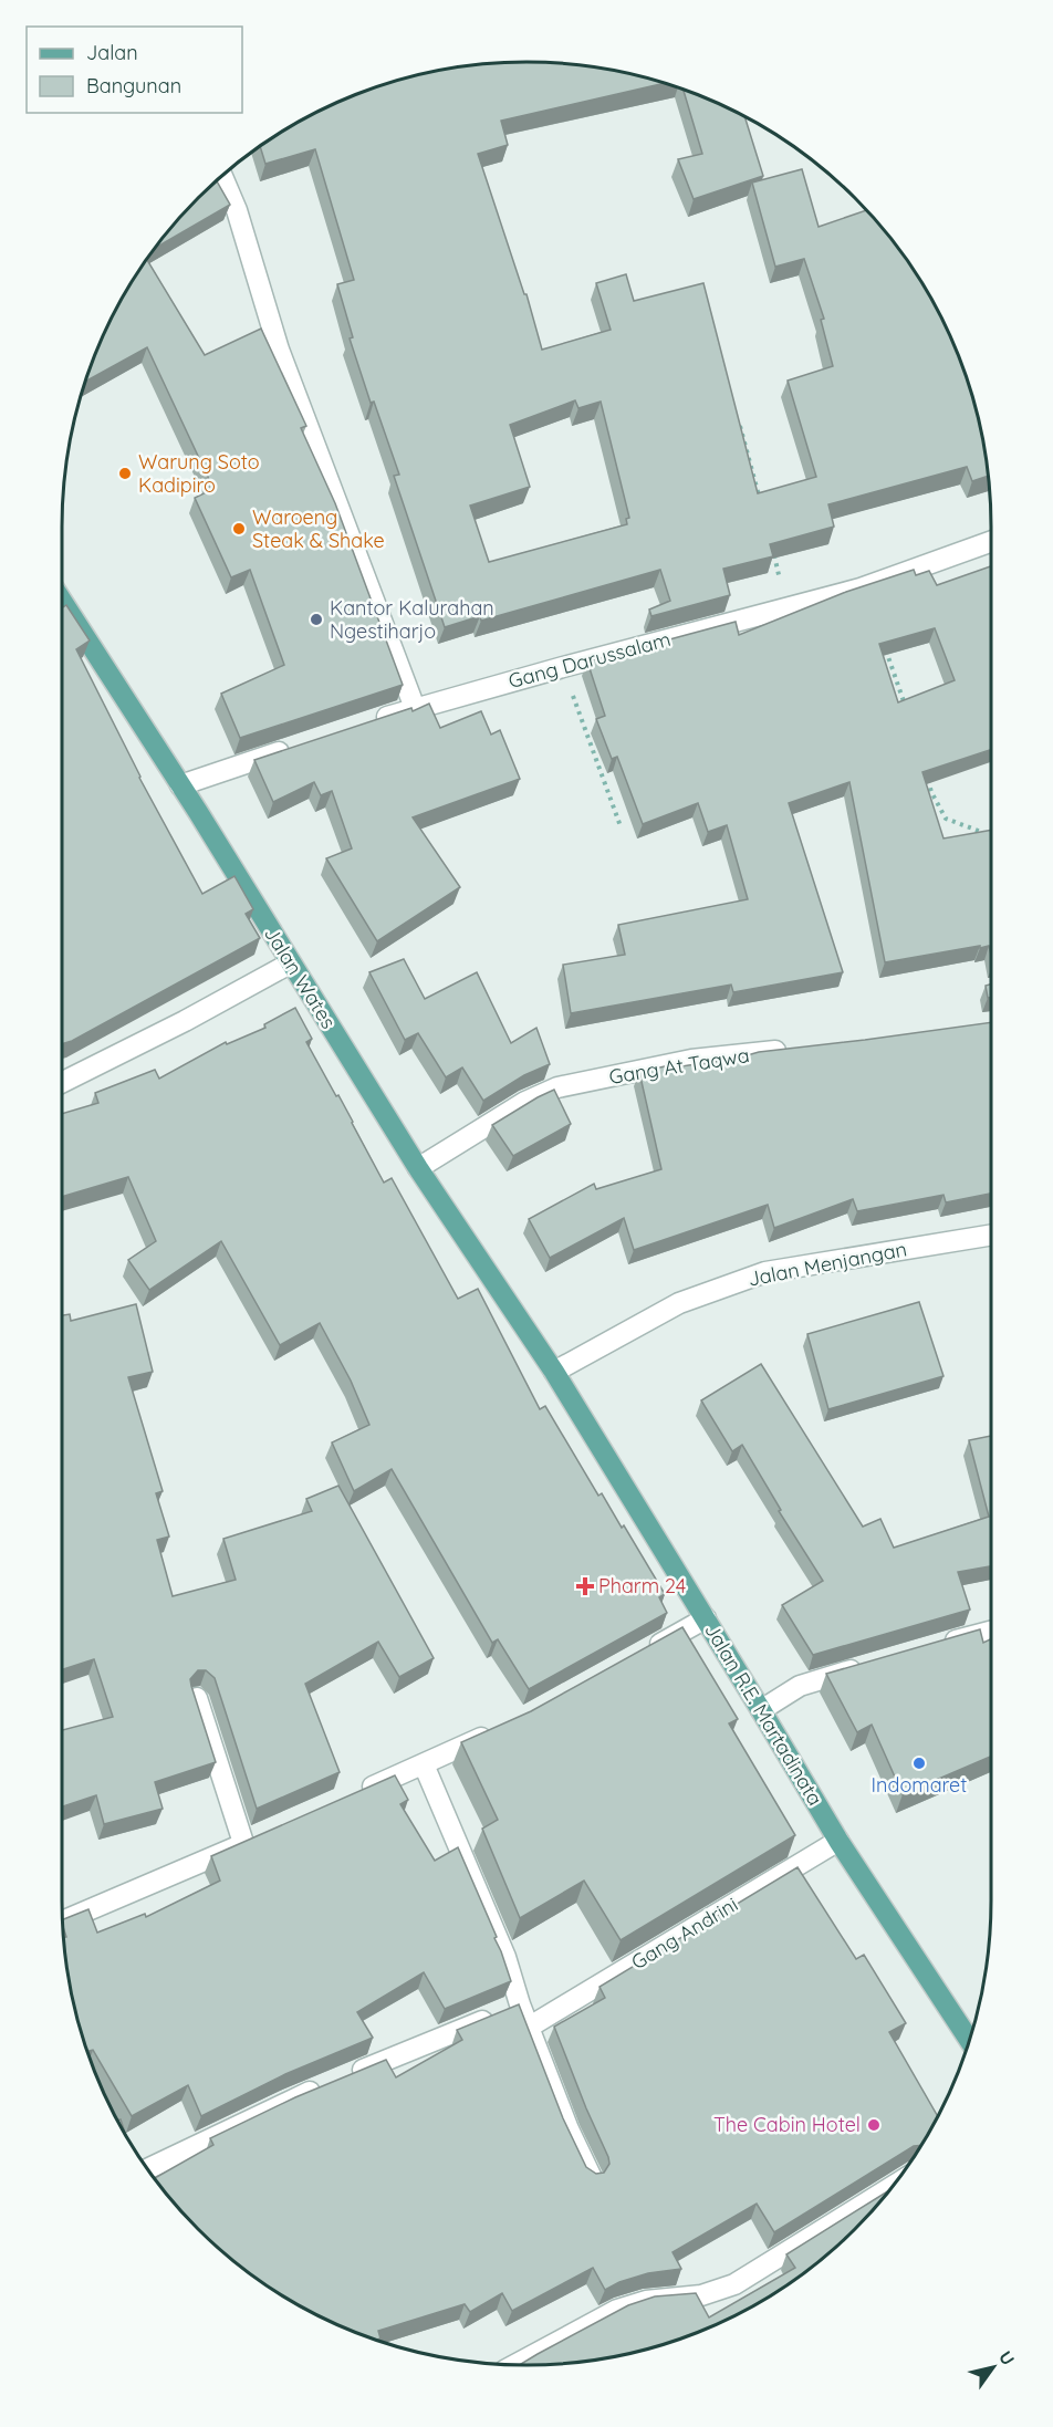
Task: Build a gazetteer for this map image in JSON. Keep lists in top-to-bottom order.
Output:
{
  "streets": {
    "main road": ["Jalan Wates", "Jalan R.E. Martadinata"],
    "street": [
      "Gang Darussalam",
      "Gang At Taqwa",
      "Jalan Menjangan",
      "Gang Andrini"
    ]
  },
  "crossings": [
    ["Jalan Wates", "Gang At Taqwa"],
    ["Jalan Wates", "Jalan Menjangan"],
    ["Jalan Wates", "Jalan R.E. Martadinata"],
    ["Jalan Menjangan", "Jalan R.E. Martadinata"],
    ["Jalan R.E. Martadinata", "Gang Andrini"]
  ],
  "places": {
    "other": [
      "Warung Soto Kadipiro",
      "Waroeng Steak & Shake",
      "Kantor Kalurahan Ngestiharjo",
      "Indomaret",
      "The Cabin Hotel"
    ],
    "health": ["Pharm 24"]
  },
  "legend": ["Jalan", "Bangunan"],
  "north": "top right"
}
